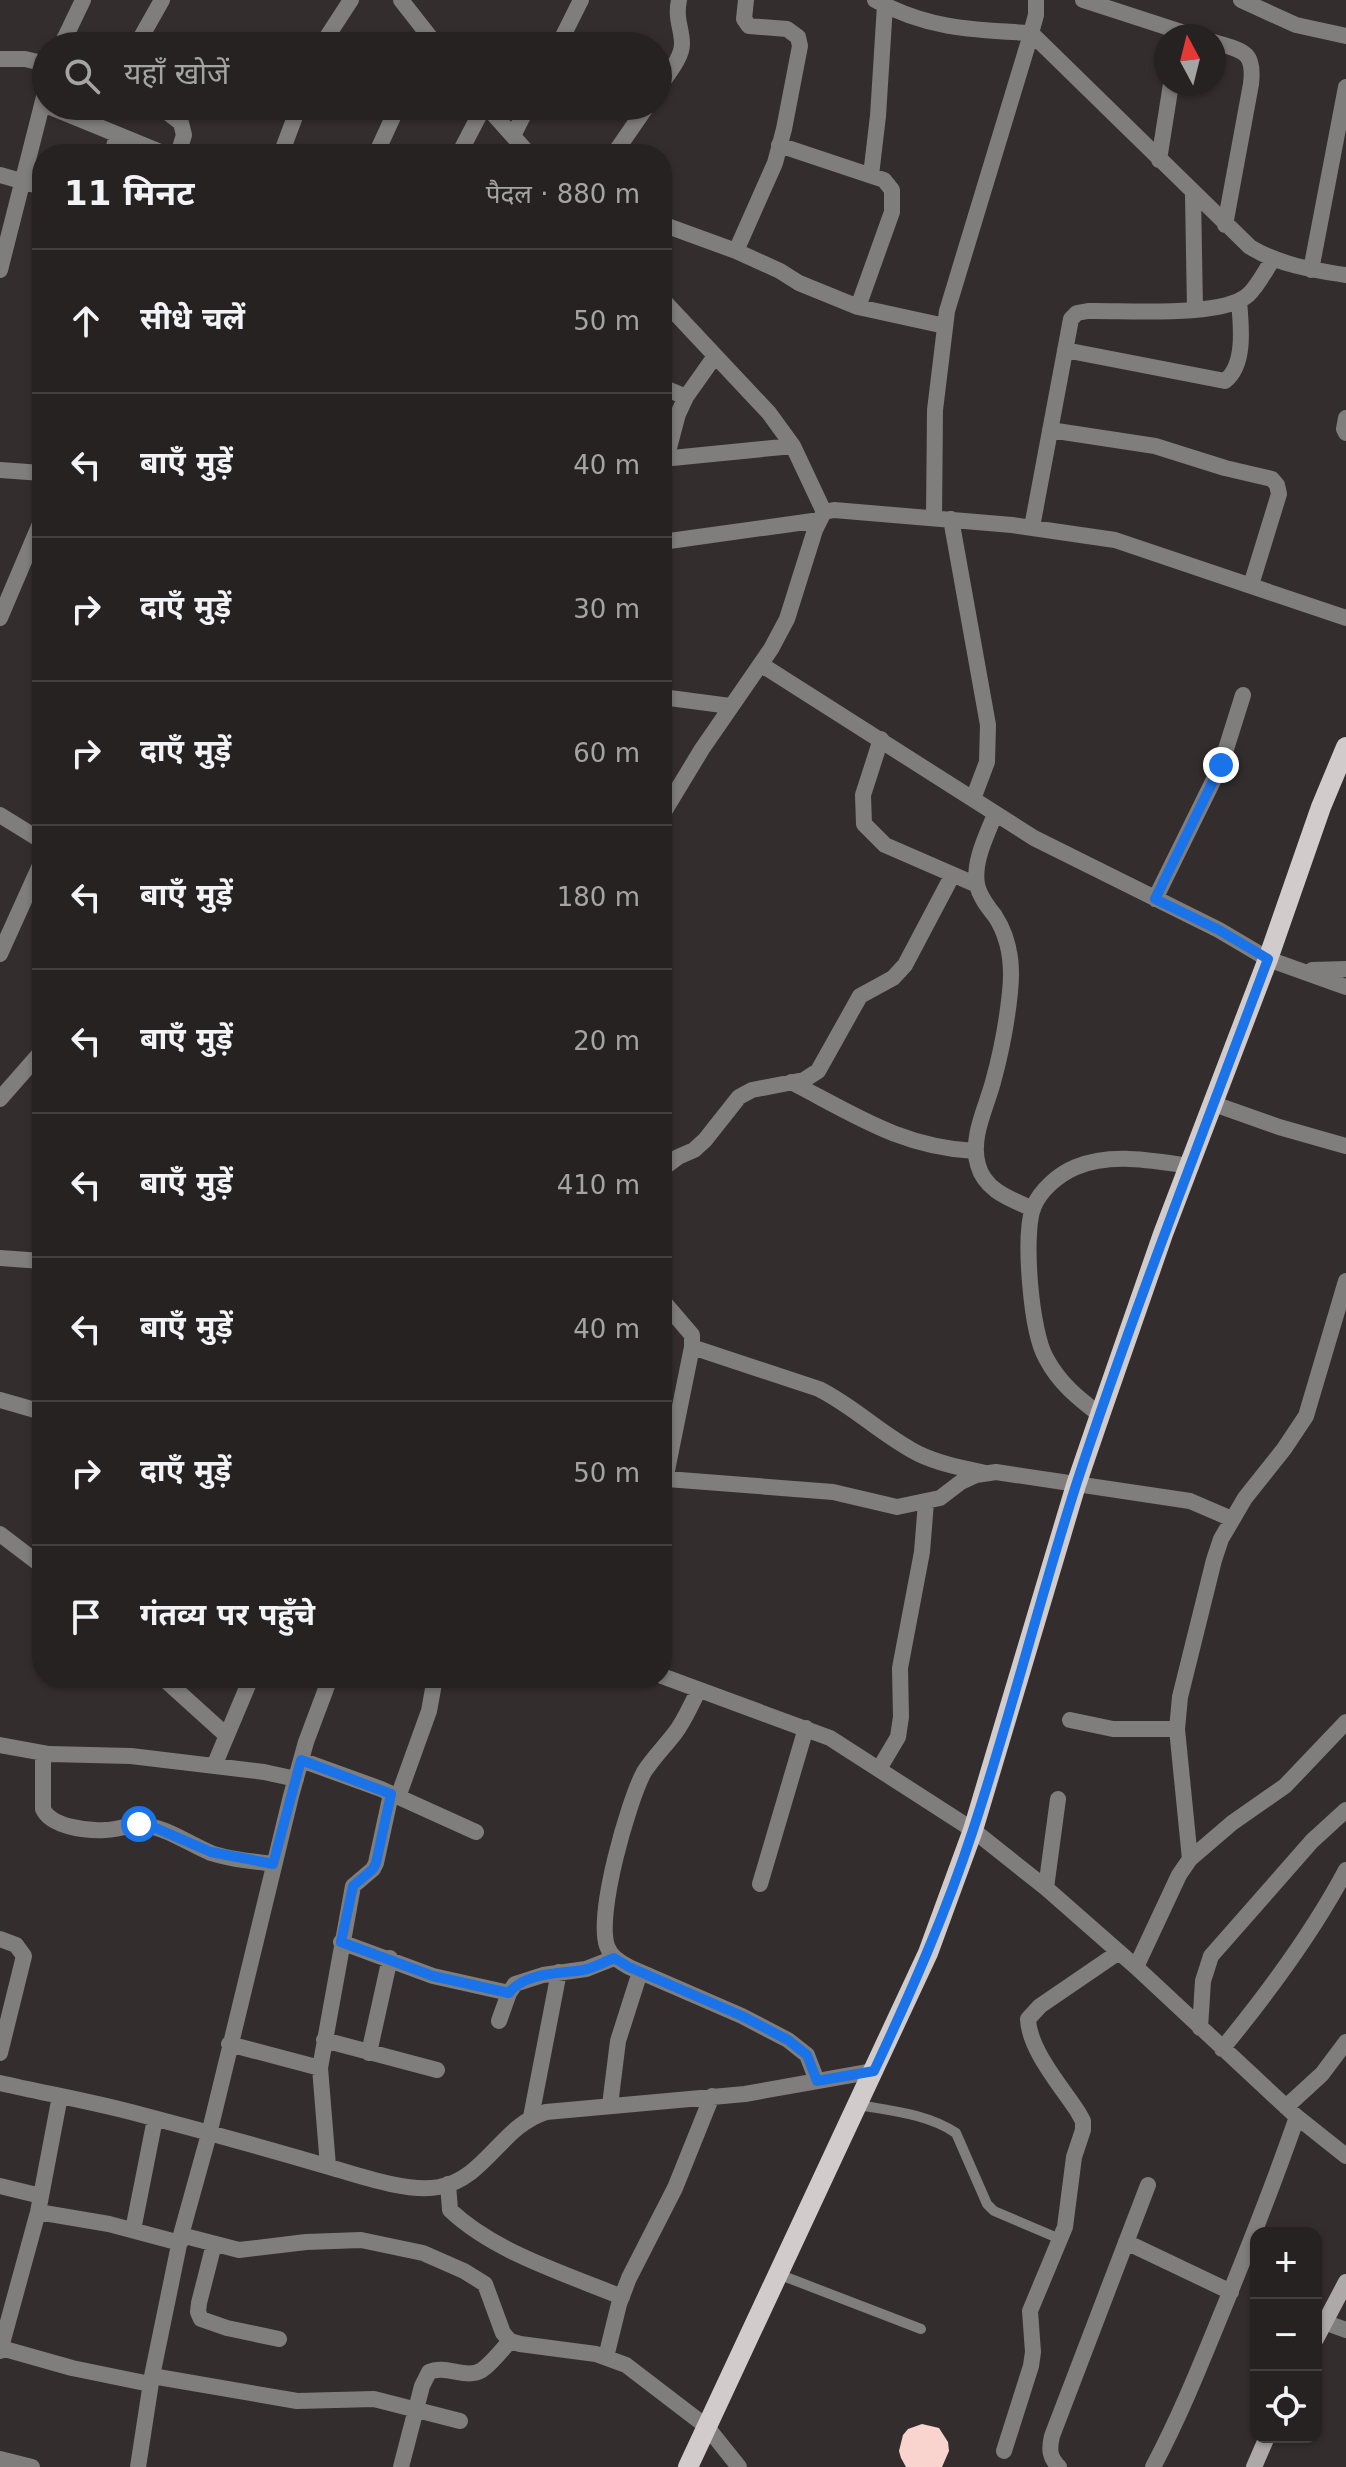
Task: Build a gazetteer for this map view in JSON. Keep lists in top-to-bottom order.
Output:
{
  "north": "top",
  "page": {
    "search": "यहाँ खोजें",
    "heading": ["11 मिनट", "पैदल · 880 m"],
    "list": [
      ["सीधे चलें", "50 m"],
      ["बाएँ मुड़ें", "40 m"],
      ["दाएँ मुड़ें", "30 m"],
      ["दाएँ मुड़ें", "60 m"],
      ["बाएँ मुड़ें", "180 m"],
      ["बाएँ मुड़ें", "20 m"],
      ["बाएँ मुड़ें", "410 m"],
      ["बाएँ मुड़ें", "40 m"],
      ["दाएँ मुड़ें", "50 m"],
      "गंतव्य पर पहुँचे"
    ],
    "map_buttons": ["+", "−"]
  }
}
